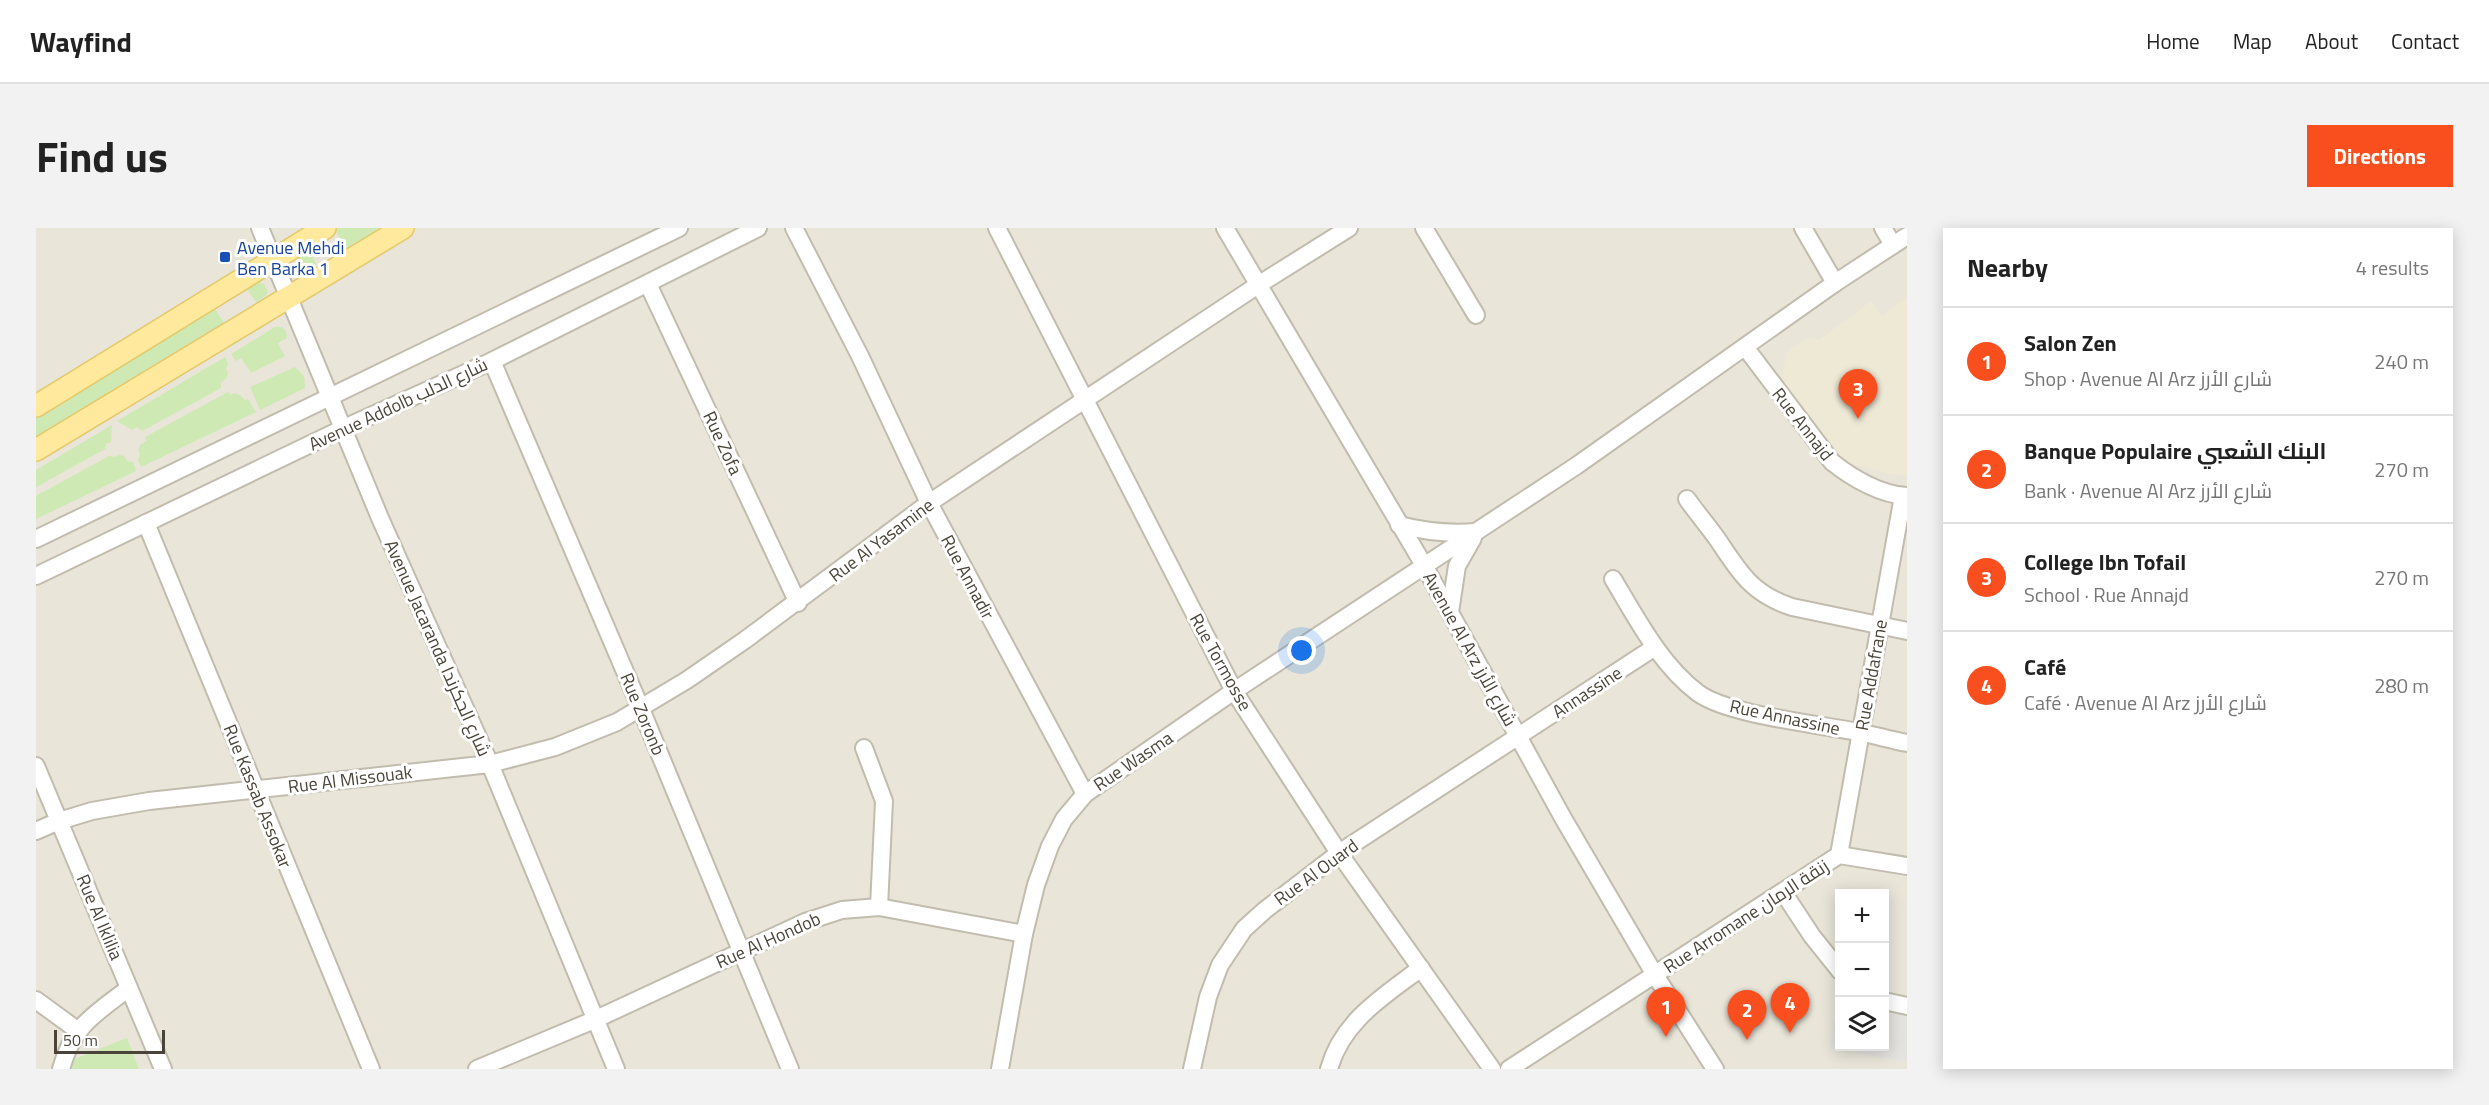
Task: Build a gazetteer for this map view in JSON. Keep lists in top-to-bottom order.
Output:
{
  "streets": {
    "street": [
      "Avenue Addolb شارع الدلب",
      "Rue Annajd",
      "Rue Zofa",
      "Rue Al Yasamine",
      "Rue Annadir",
      "Avenue Jacaranda شارع الجكرندا",
      "Avenue Al Arz شارع الأرز",
      "Rue Tormosse",
      "Rue Addafrane",
      "Annassine",
      "Rue Zoronb",
      "Rue Annassine",
      "Rue Wasma",
      "Rue Al Missouak",
      "Rue Kassab Assokar",
      "Rue Al Ouard",
      "Rue Arromane زنقة الرمان",
      "Rue Al Iklilia",
      "Rue Al Hondob"
    ]
  },
  "crossings": [
    ["Avenue Addolb شارع الدلب", "Rue Zofa"],
    ["Avenue Addolb شارع الدلب", "Avenue Jacaranda شارع الجكرندا"],
    ["Avenue Addolb شارع الدلب", "Rue Zoronb"],
    ["Avenue Addolb شارع الدلب", "Rue Kassab Assokar"],
    ["Rue Annajd", "Rue Addafrane"],
    ["Rue Annajd", "Rue Wasma"],
    ["Rue Zofa", "Rue Al Yasamine"],
    ["Rue Al Yasamine", "Rue Annadir"],
    ["Rue Al Yasamine", "Avenue Jacaranda شارع الجكرندا"],
    ["Rue Al Yasamine", "Avenue Al Arz شارع الأرز"],
    ["Rue Al Yasamine", "Rue Tormosse"],
    ["Rue Al Yasamine", "Rue Zoronb"],
    ["Rue Al Yasamine", "Rue Al Missouak"],
    ["Rue Annadir", "Rue Wasma"],
    ["Avenue Jacaranda شارع الجكرندا", "Rue Al Missouak"],
    ["Avenue Jacaranda شارع الجكرندا", "Rue Al Hondob"],
    ["Avenue Al Arz شارع الأرز", "Annassine"],
    ["Avenue Al Arz شارع الأرز", "Rue Wasma"],
    ["Avenue Al Arz شارع الأرز", "Rue Al Ouard"],
    ["Avenue Al Arz شارع الأرز", "Rue Arromane زنقة الرمان"],
    ["Rue Tormosse", "Rue Wasma"],
    ["Rue Tormosse", "Rue Al Ouard"],
    ["Rue Addafrane", "Rue Annassine"],
    ["Rue Addafrane", "Rue Arromane زنقة الرمان"],
    ["Annassine", "Rue Annassine"],
    ["Annassine", "Rue Al Ouard"],
    ["Rue Zoronb", "Rue Al Hondob"],
    ["Rue Wasma", "Rue Al Hondob"],
    ["Rue Al Missouak", "Rue Kassab Assokar"],
    ["Rue Al Missouak", "Rue Al Iklilia"]
  ],
  "places": {
    "transit": ["Avenue Mehdi Ben Barka 1"]
  },
  "scale_bar": "50 m",
  "page": {
    "header": "Wayfind",
    "nav": [
      "Home",
      "Map",
      "About",
      "Contact"
    ],
    "title": "Find us",
    "buttons": "Directions",
    "heading": ["Nearby", "4 results"],
    "list": [
      {
        "mark": "1",
        "name": "Salon Zen",
        "note": "Shop · Avenue Al Arz شارع الأرز",
        "value": "240 m"
      },
      {
        "mark": "2",
        "name": "Banque Populaire البنك الشعبي",
        "note": "Bank · Avenue Al Arz شارع الأرز",
        "value": "270 m"
      },
      {
        "mark": "3",
        "name": "College Ibn Tofail",
        "note": "School · Rue Annajd",
        "value": "270 m"
      },
      {
        "mark": "4",
        "name": "Café",
        "note": "Café · Avenue Al Arz شارع الأرز",
        "value": "280 m"
      }
    ],
    "pins": [
      "3",
      "4",
      "1",
      "2"
    ],
    "map_buttons": ["+", "−"],
    "scale": "50 m"
  }
}
